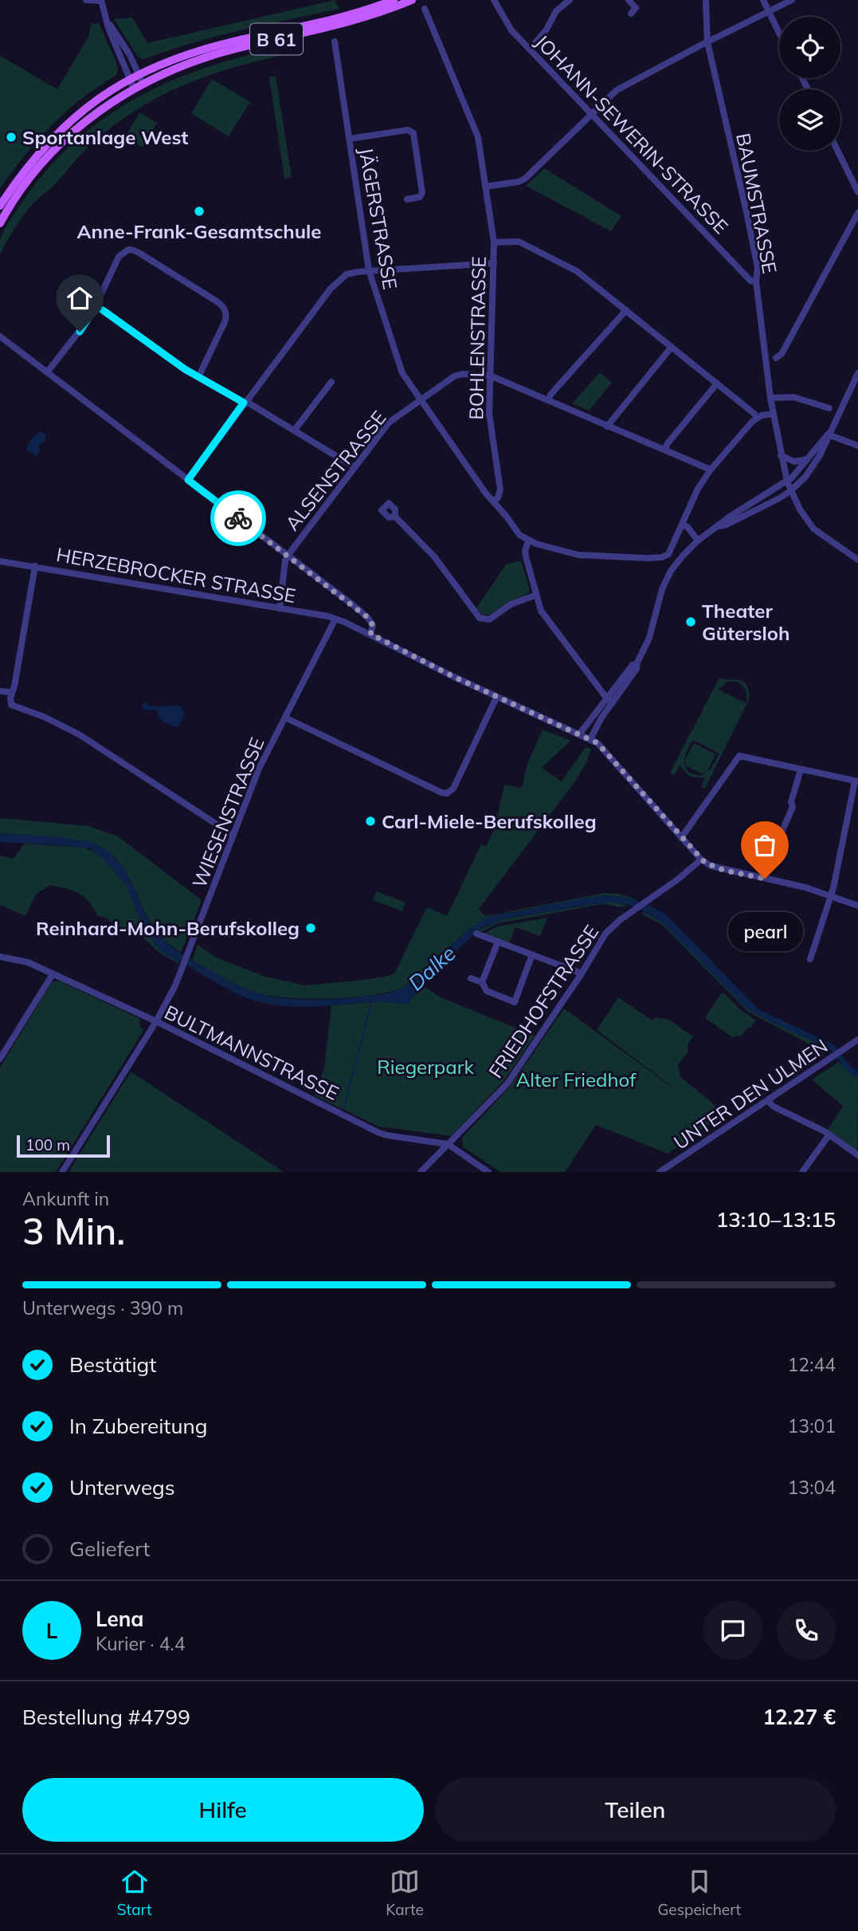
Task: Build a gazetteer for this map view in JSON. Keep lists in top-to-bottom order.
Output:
{
  "streets": {
    "main road": ["B 61"],
    "street": [
      "JOHANN-SEWERIN-STRASSE",
      "BAUMSTRASSE",
      "JÄGERSTRASSE",
      "BOHLENSTRASSE",
      "ALSENSTRASSE",
      "HERZEBROCKER STRASSE",
      "WIESENSTRASSE",
      "FRIEDHOFSTRASSE",
      "BULTMANNSTRASSE",
      "UNTER DEN ULMEN"
    ]
  },
  "crossings": [
    ["JOHANN-SEWERIN-STRASSE", "BAUMSTRASSE"],
    ["JÄGERSTRASSE", "BOHLENSTRASSE"],
    ["JÄGERSTRASSE", "ALSENSTRASSE"],
    ["BOHLENSTRASSE", "ALSENSTRASSE"],
    ["ALSENSTRASSE", "HERZEBROCKER STRASSE"],
    ["HERZEBROCKER STRASSE", "WIESENSTRASSE"],
    ["HERZEBROCKER STRASSE", "FRIEDHOFSTRASSE"],
    ["WIESENSTRASSE", "BULTMANNSTRASSE"],
    ["FRIEDHOFSTRASSE", "BULTMANNSTRASSE"]
  ],
  "water": ["Dalke"],
  "parks": ["Riegerpark", "Alter Friedhof"],
  "places": [
    "Sportanlage West",
    "Anne-Frank-Gesamtschule",
    "Theater Gütersloh",
    "Carl-Miele-Berufskolleg",
    "pearl",
    "Reinhard-Mohn-Berufskolleg"
  ],
  "scale_bar": "100 m",
  "page": {
    "bubble": "pearl",
    "scale": "100 m",
    "heading": ["3 Min.", "Ankunft in", "13:10–13:15"],
    "panel": [
      "Lena",
      "Kurier · 4.4",
      "Bestellung #4799",
      "12.27 €"
    ],
    "bar": "Unterwegs · 390 m",
    "list": [
      ["Bestätigt", "12:44"],
      ["In Zubereitung", "13:01"],
      ["Unterwegs", "13:04"],
      "Geliefert"
    ],
    "round": "L",
    "buttons": ["Hilfe", "Teilen"],
    "tabs": ["Start", "Karte", "Gespeichert"]
  }
}
